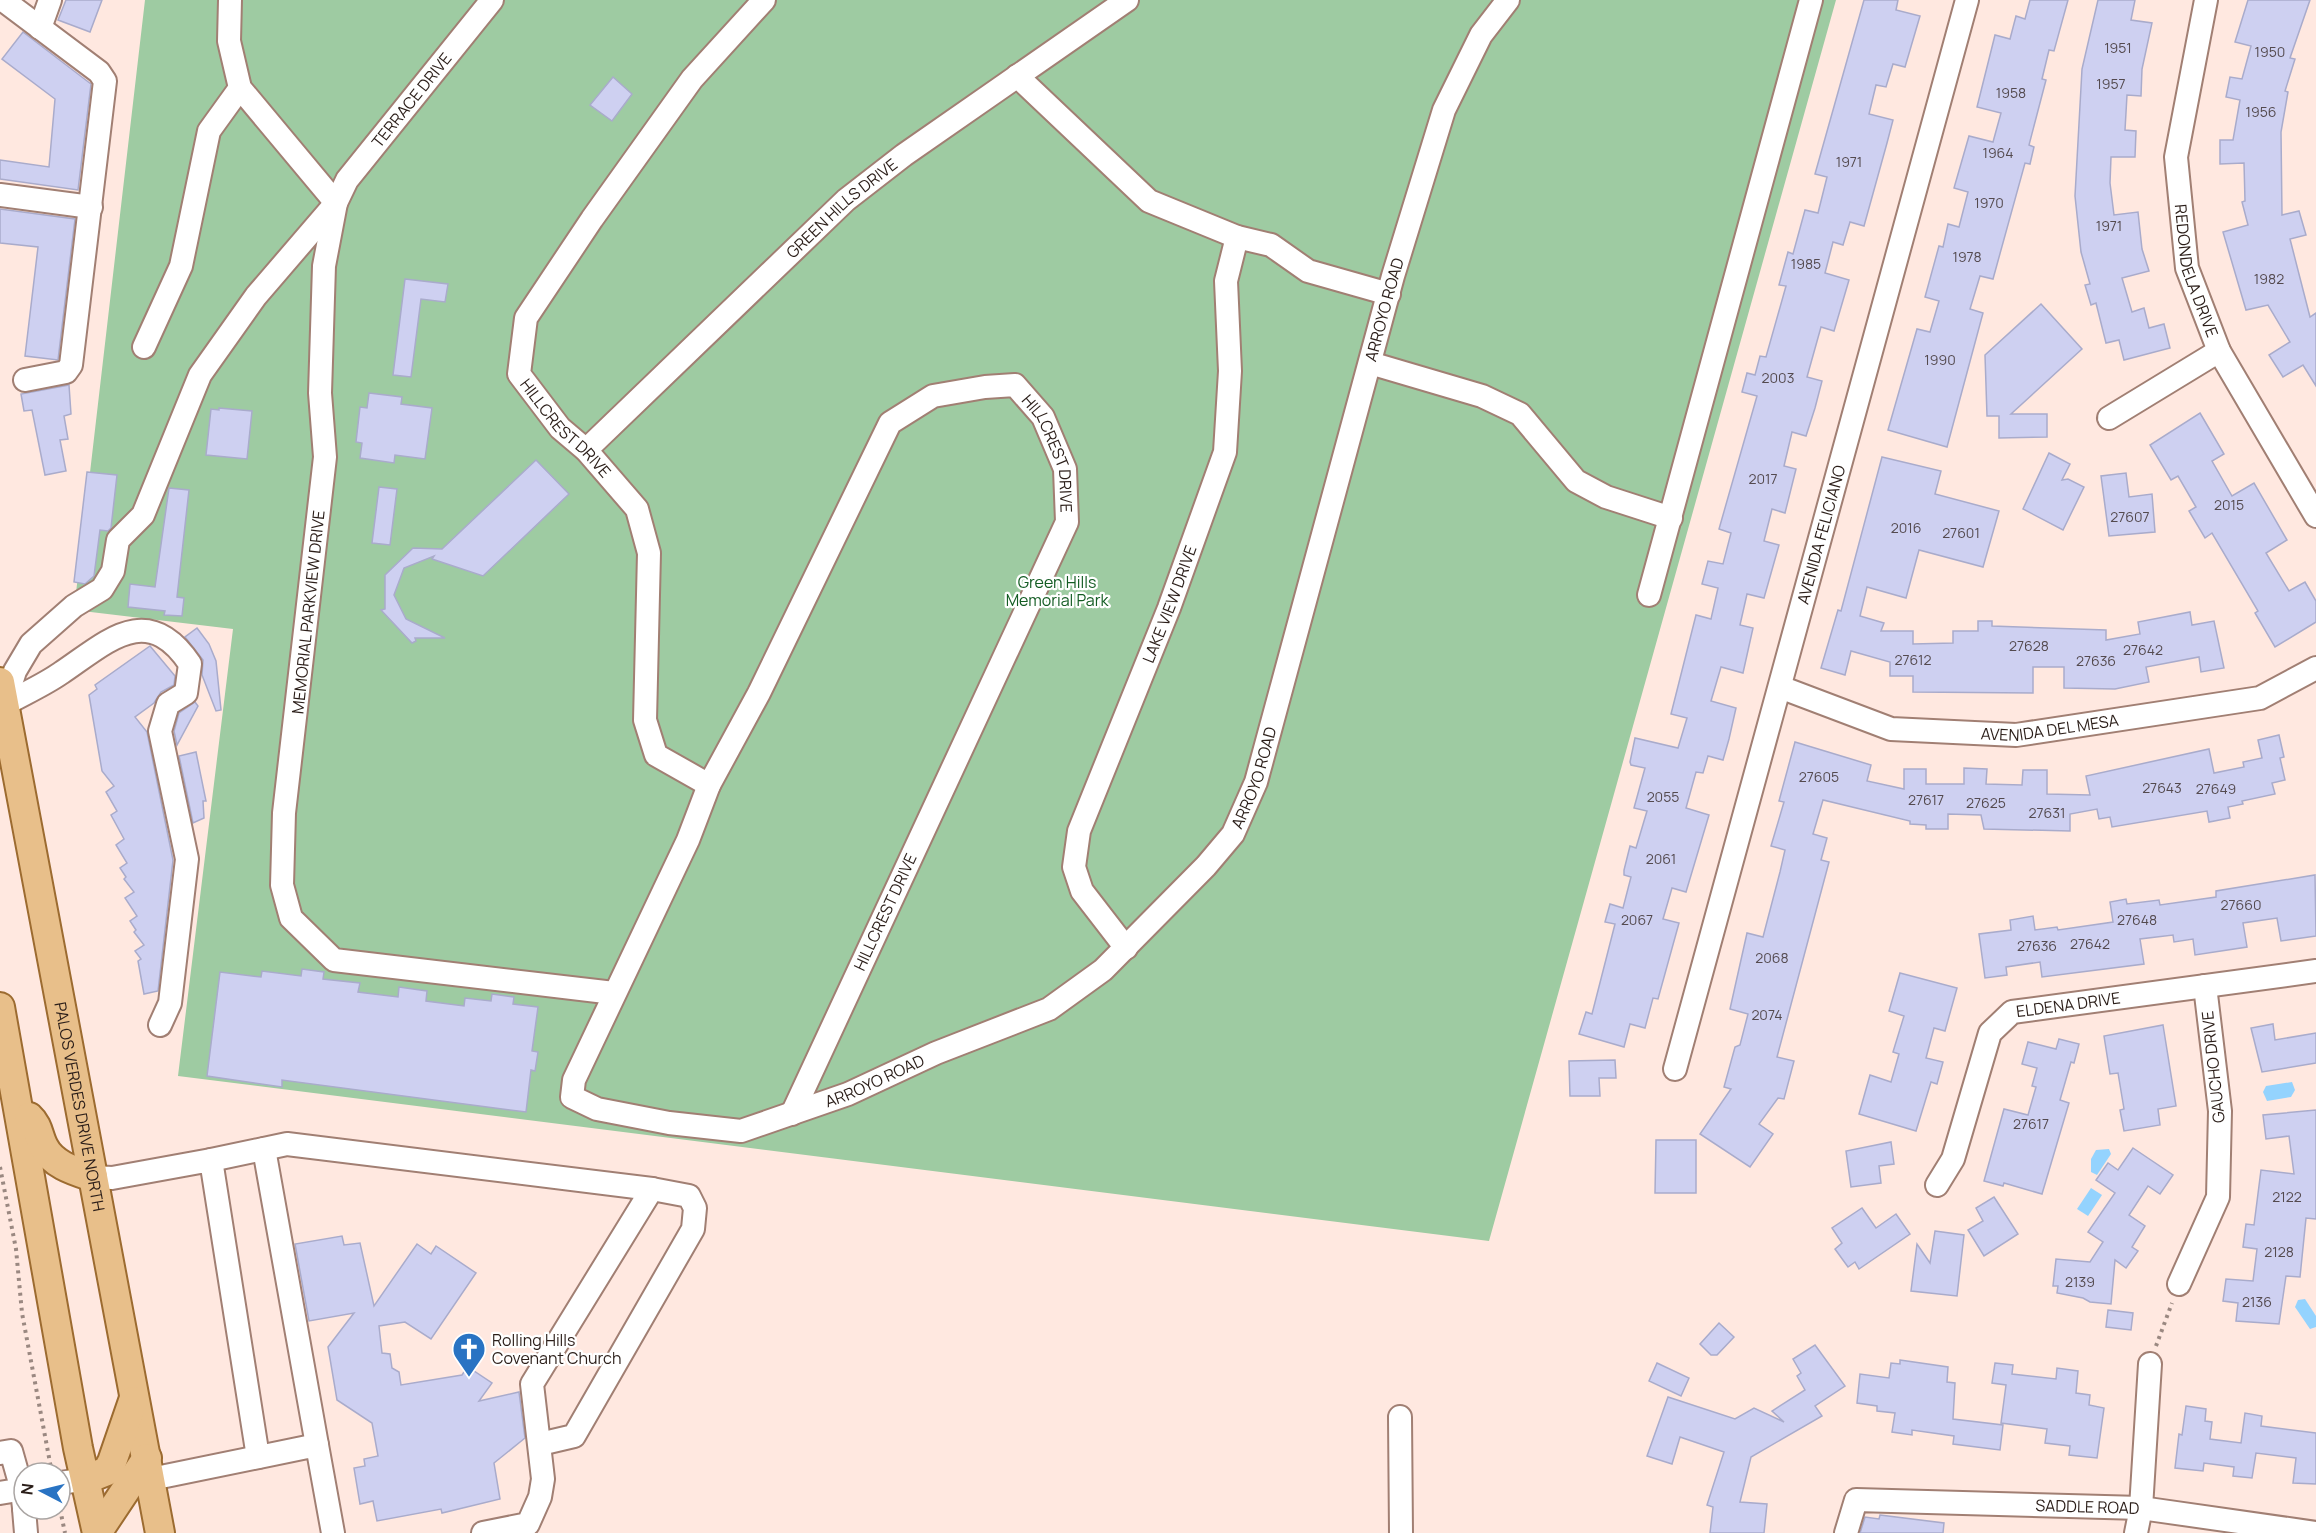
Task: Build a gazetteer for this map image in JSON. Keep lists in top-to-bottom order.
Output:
{
  "streets": {
    "main road": ["PALOS VERDES DRIVE NORTH"],
    "street": [
      "TERRACE DRIVE",
      "GREEN HILLS DRIVE",
      "REDONDELA DRIVE",
      "ARROYO ROAD",
      "HILLCREST DRIVE",
      "AVENIDA FELICIANO",
      "LAKE VIEW DRIVE",
      "MEMORIAL PARKVIEW DRIVE",
      "AVENIDA DEL MESA",
      "ELDENA DRIVE",
      "GAUCHO DRIVE",
      "SADDLE ROAD"
    ]
  },
  "crossings": [
    ["TERRACE DRIVE", "MEMORIAL PARKVIEW DRIVE"],
    ["GREEN HILLS DRIVE", "HILLCREST DRIVE"],
    ["ARROYO ROAD", "HILLCREST DRIVE"],
    ["ARROYO ROAD", "LAKE VIEW DRIVE"],
    ["HILLCREST DRIVE", "MEMORIAL PARKVIEW DRIVE"],
    ["AVENIDA FELICIANO", "AVENIDA DEL MESA"],
    ["ELDENA DRIVE", "GAUCHO DRIVE"]
  ],
  "parks": ["Green Hills Memorial Park"],
  "places": {
    "church": ["Rolling Hills Covenant Church"]
  },
  "house_numbers": [
    "1951",
    "1950",
    "1957",
    "1958",
    "1956",
    "1964",
    "1971",
    "1970",
    "1971",
    "1978",
    "1985",
    "1982",
    "1990",
    "2003",
    "2017",
    "2015",
    "27607",
    "2016",
    "27601",
    "27628",
    "27642",
    "27612",
    "27636",
    "27605",
    "27643",
    "27649",
    "2055",
    "27617",
    "27625",
    "27631",
    "2061",
    "27660",
    "2067",
    "27648",
    "27642",
    "27636",
    "2068",
    "2074",
    "27617",
    "2122",
    "2128",
    "2139",
    "2136"
  ],
  "north": "left"
}
